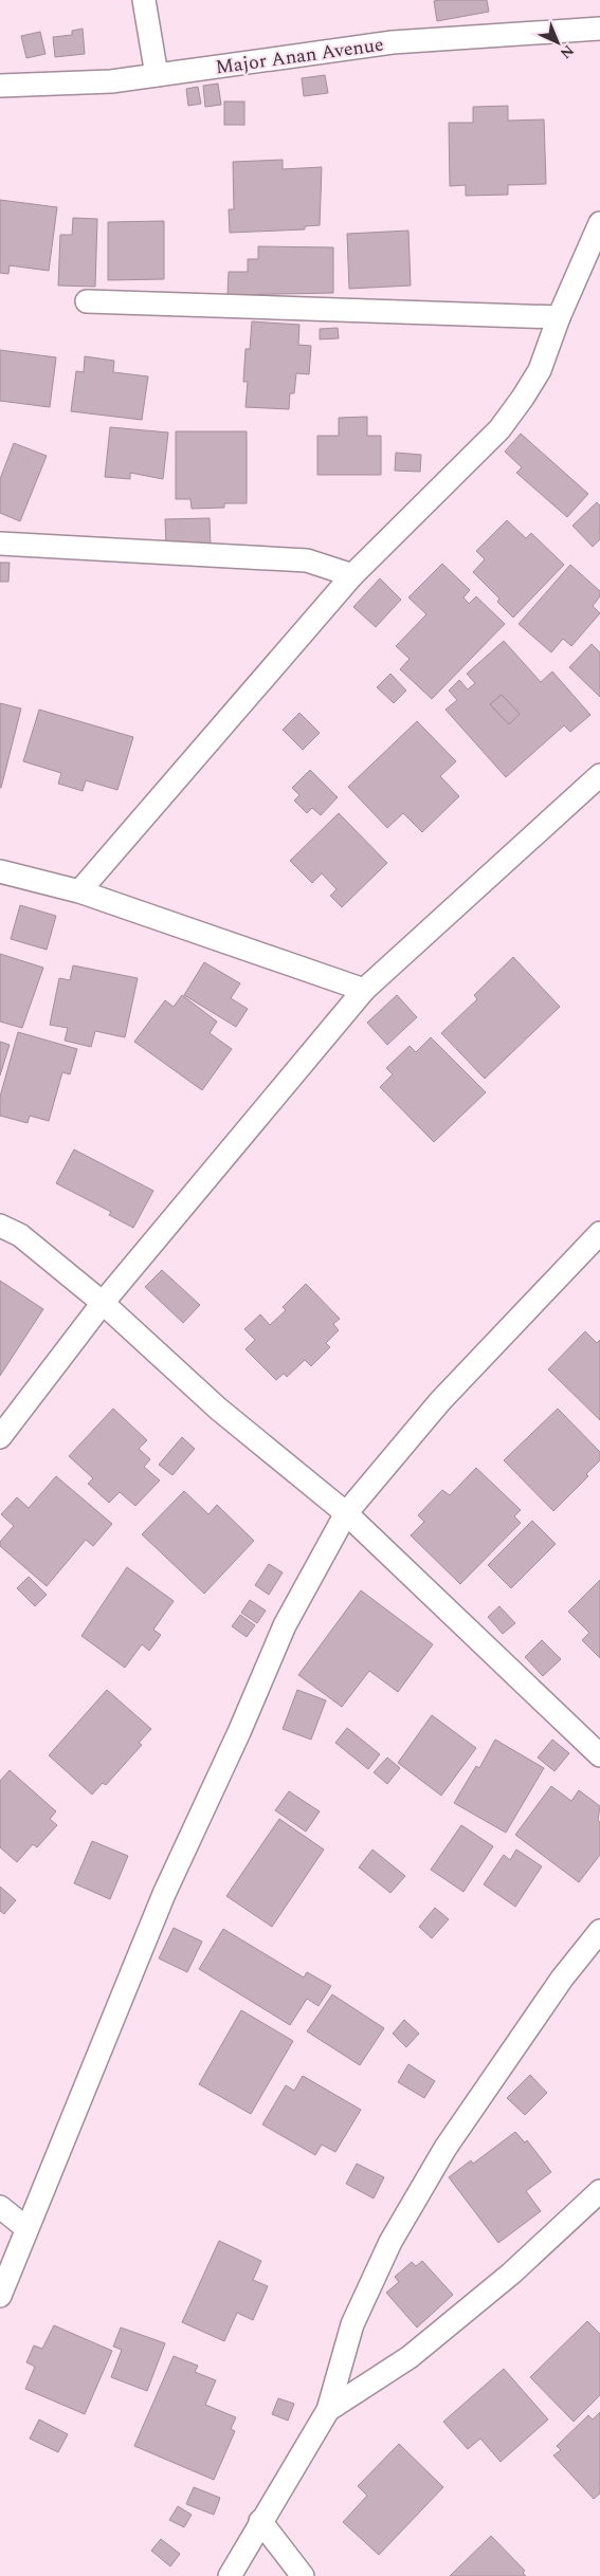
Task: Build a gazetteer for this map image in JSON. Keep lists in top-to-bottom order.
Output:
{
  "streets": {
    "street": ["Major Anan Avenue"]
  },
  "north": "bottom right"
}
